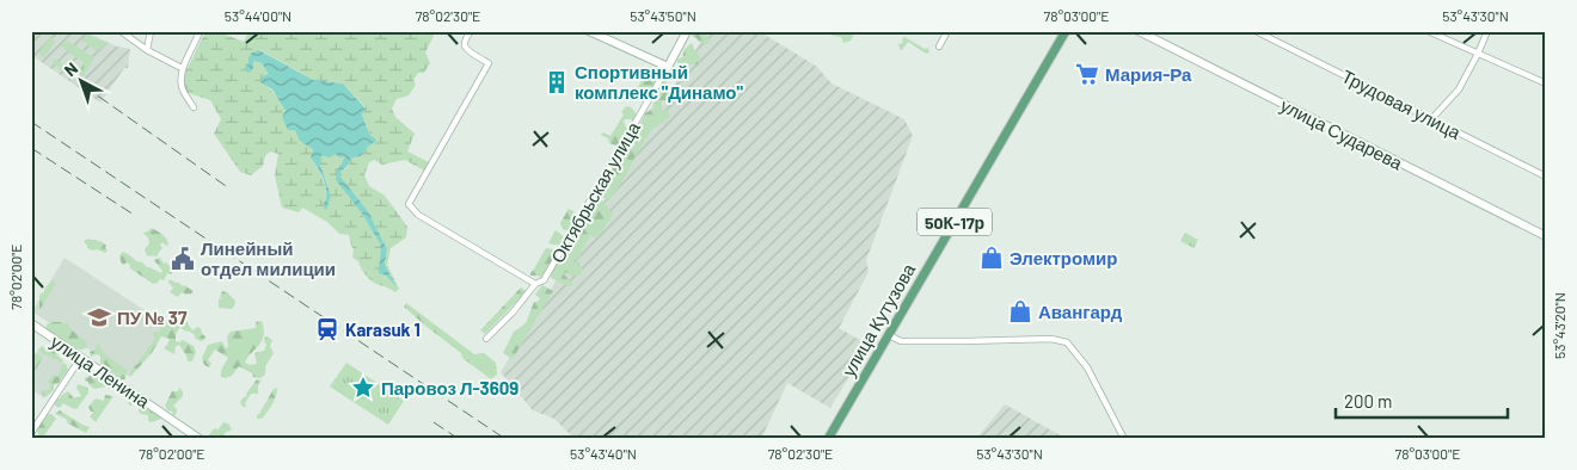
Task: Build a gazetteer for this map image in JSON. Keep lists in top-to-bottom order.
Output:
{
  "streets": {
    "main road": ["50К-17р", "улица Кутузова"],
    "street": [
      "Трудовая улица",
      "улица Сударева",
      "Октябрьская улица",
      "улица Ленина"
    ]
  },
  "places": {
    "supermarket": ["Мария-Ра"],
    "building": ["Спортивный комплекс \"Динамо\""],
    "shop": ["Электромир", "Авангард"],
    "public building": ["Линейный отдел милиции"],
    "school or university": ["ПУ № 37"],
    "station": ["Karasuk 1"],
    "place": ["Паровоз Л-3609"]
  },
  "scale_bar": "200 m",
  "north": "top left",
  "coordinates": [
    "53°44'00\"N",
    "78°02'30\"E",
    "53°43'50\"N",
    "78°03'00\"E",
    "53°43'30\"N",
    "78°02'00\"E",
    "53°43'20\"N",
    "53°43'40\"N"
  ]
}
